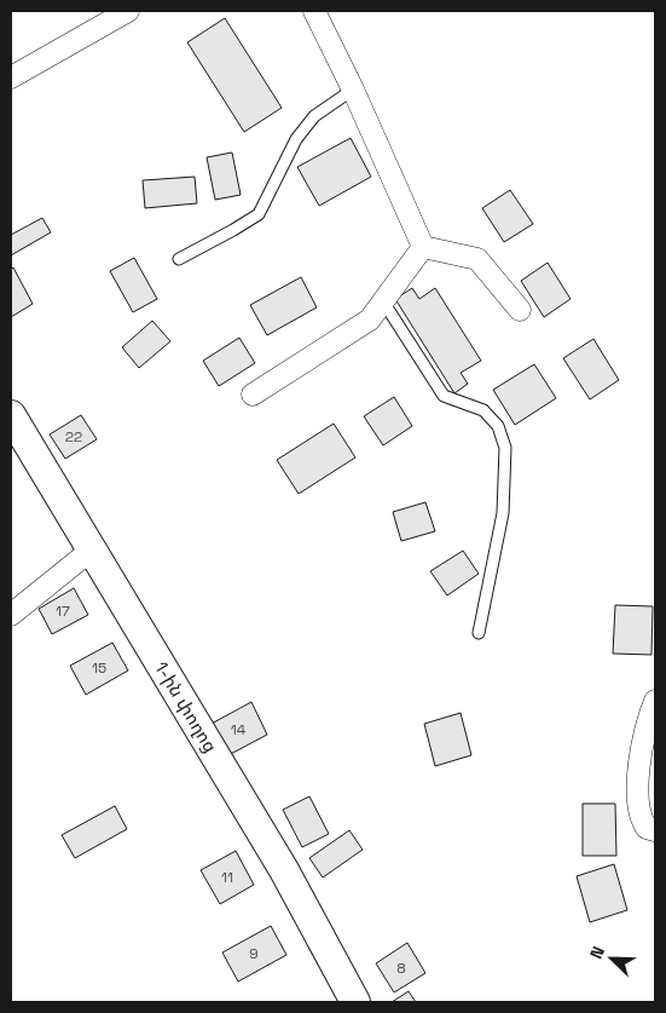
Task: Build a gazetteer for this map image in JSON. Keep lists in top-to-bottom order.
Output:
{
  "streets": {
    "main road": ["1-ին փողոց"]
  },
  "house_numbers": [
    "22",
    "17",
    "15",
    "14",
    "11",
    "9",
    "8"
  ],
  "north": "top left"
}
